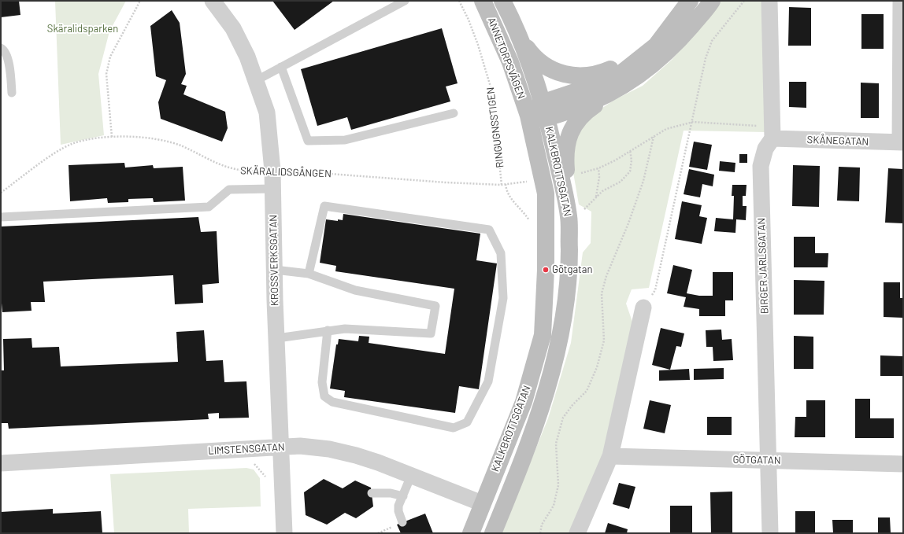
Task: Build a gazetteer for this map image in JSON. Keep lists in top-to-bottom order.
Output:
{
  "streets": {
    "main road": ["ANNETORPSVÄGEN", "KALKBROTTSGATAN"],
    "street": [
      "SKÅNEGATAN",
      "KROSSVERKSGATAN",
      "BIRGER JARLSGATAN",
      "LIMSTENSGATAN",
      "GÖTGATAN"
    ],
    "path": ["RINGUGNSSTIGEN", "SKÄRALIDSGÅNGEN"]
  },
  "crossings": [
    ["ANNETORPSVÄGEN", "KALKBROTTSGATAN"],
    ["RINGUGNSSTIGEN", "SKÄRALIDSGÅNGEN"],
    ["SKÅNEGATAN", "BIRGER JARLSGATAN"],
    ["KALKBROTTSGATAN", "LIMSTENSGATAN"],
    ["SKÄRALIDSGÅNGEN", "KROSSVERKSGATAN"],
    ["KROSSVERKSGATAN", "LIMSTENSGATAN"],
    ["BIRGER JARLSGATAN", "GÖTGATAN"]
  ],
  "parks": ["Skäralidsparken"],
  "places": ["Götgatan"]
}
